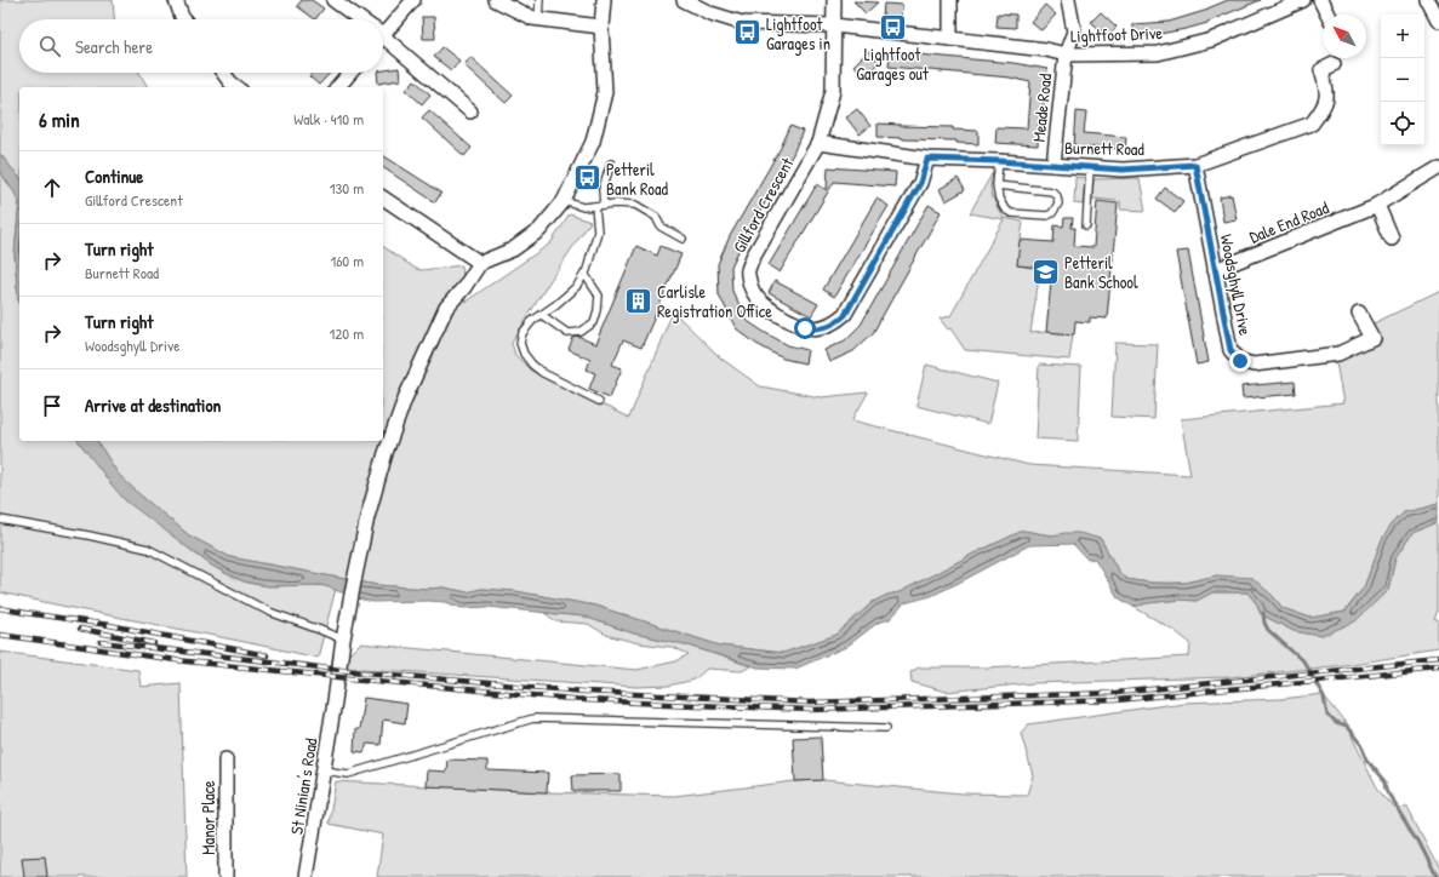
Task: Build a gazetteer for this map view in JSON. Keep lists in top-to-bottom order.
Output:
{
  "streets": {
    "street": [
      "Lightfoot Drive",
      "Meade Road",
      "Burnett Road",
      "Gillford Crescent",
      "Dale End Road",
      "Woodsghyll Drive",
      "St Ninian's Road",
      "Manor Place"
    ]
  },
  "crossings": [
    ["Lightfoot Drive", "Meade Road"],
    ["Lightfoot Drive", "Gillford Crescent"],
    ["Meade Road", "Burnett Road"],
    ["Burnett Road", "Gillford Crescent"],
    ["Burnett Road", "Woodsghyll Drive"],
    ["Dale End Road", "Woodsghyll Drive"]
  ],
  "places": {
    "bus stop": ["Lightfoot Garages out", "Lightfoot Garages in", "Petteril Bank Road"],
    "school or university": ["Petteril Bank School"],
    "building": ["Carlisle Registration Office"]
  },
  "north": "top left",
  "page": {
    "map_buttons": ["+", "−"],
    "search": "Search here",
    "heading": ["6 min", "Walk · 410 m"],
    "list": [
      ["Continue", "Gillford Crescent", "130 m"],
      ["Turn right", "Burnett Road", "160 m"],
      ["Turn right", "Woodsghyll Drive", "120 m"],
      "Arrive at destination"
    ]
  }
}
